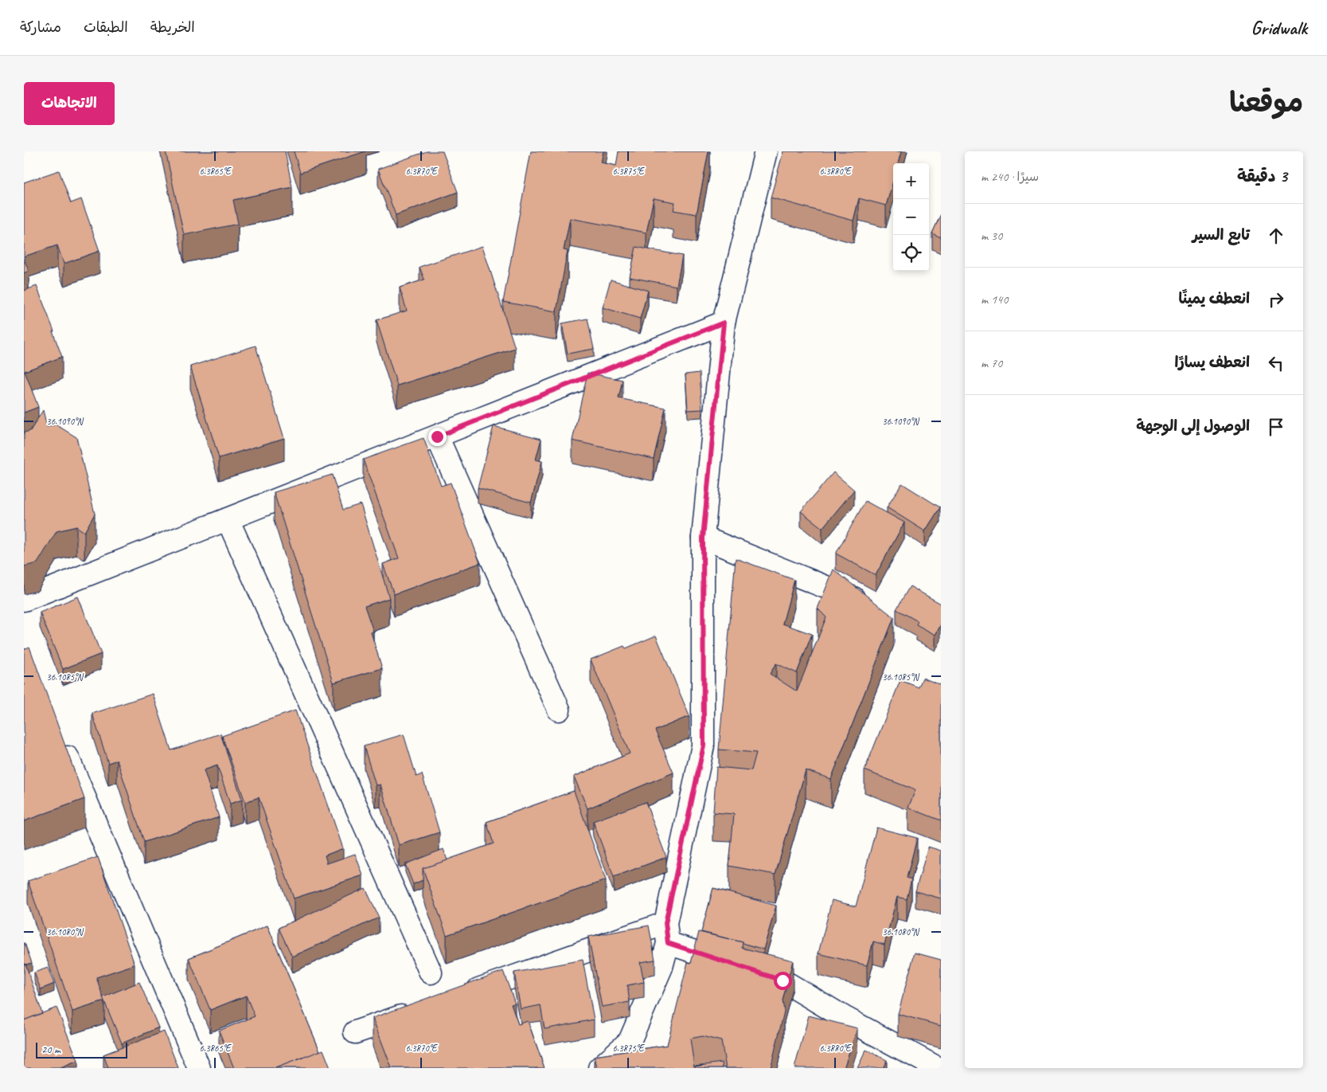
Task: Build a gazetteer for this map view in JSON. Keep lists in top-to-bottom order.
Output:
{
  "scale_bar": "20 m",
  "page": {
    "header": "Gridwalk",
    "nav": ["الخريطة", "الطبقات", "مشاركة"],
    "title": "موقعنا",
    "buttons": "الاتجاهات",
    "heading": ["3 دقيقة", "سيرًا · 240 m"],
    "map_buttons": ["+", "−"],
    "list": [
      ["تابع السير", "30 m"],
      ["انعطف يمينًا", "140 m"],
      ["انعطف يسارًا", "70 m"],
      "الوصول إلى الوجهة"
    ],
    "scale": "20 m"
  },
  "coordinates": [
    "6.3865°E",
    "6.3870°E",
    "6.3875°E",
    "6.3880°E",
    "36.1090°N",
    "36.1085°N",
    "36.1080°N"
  ]
}
